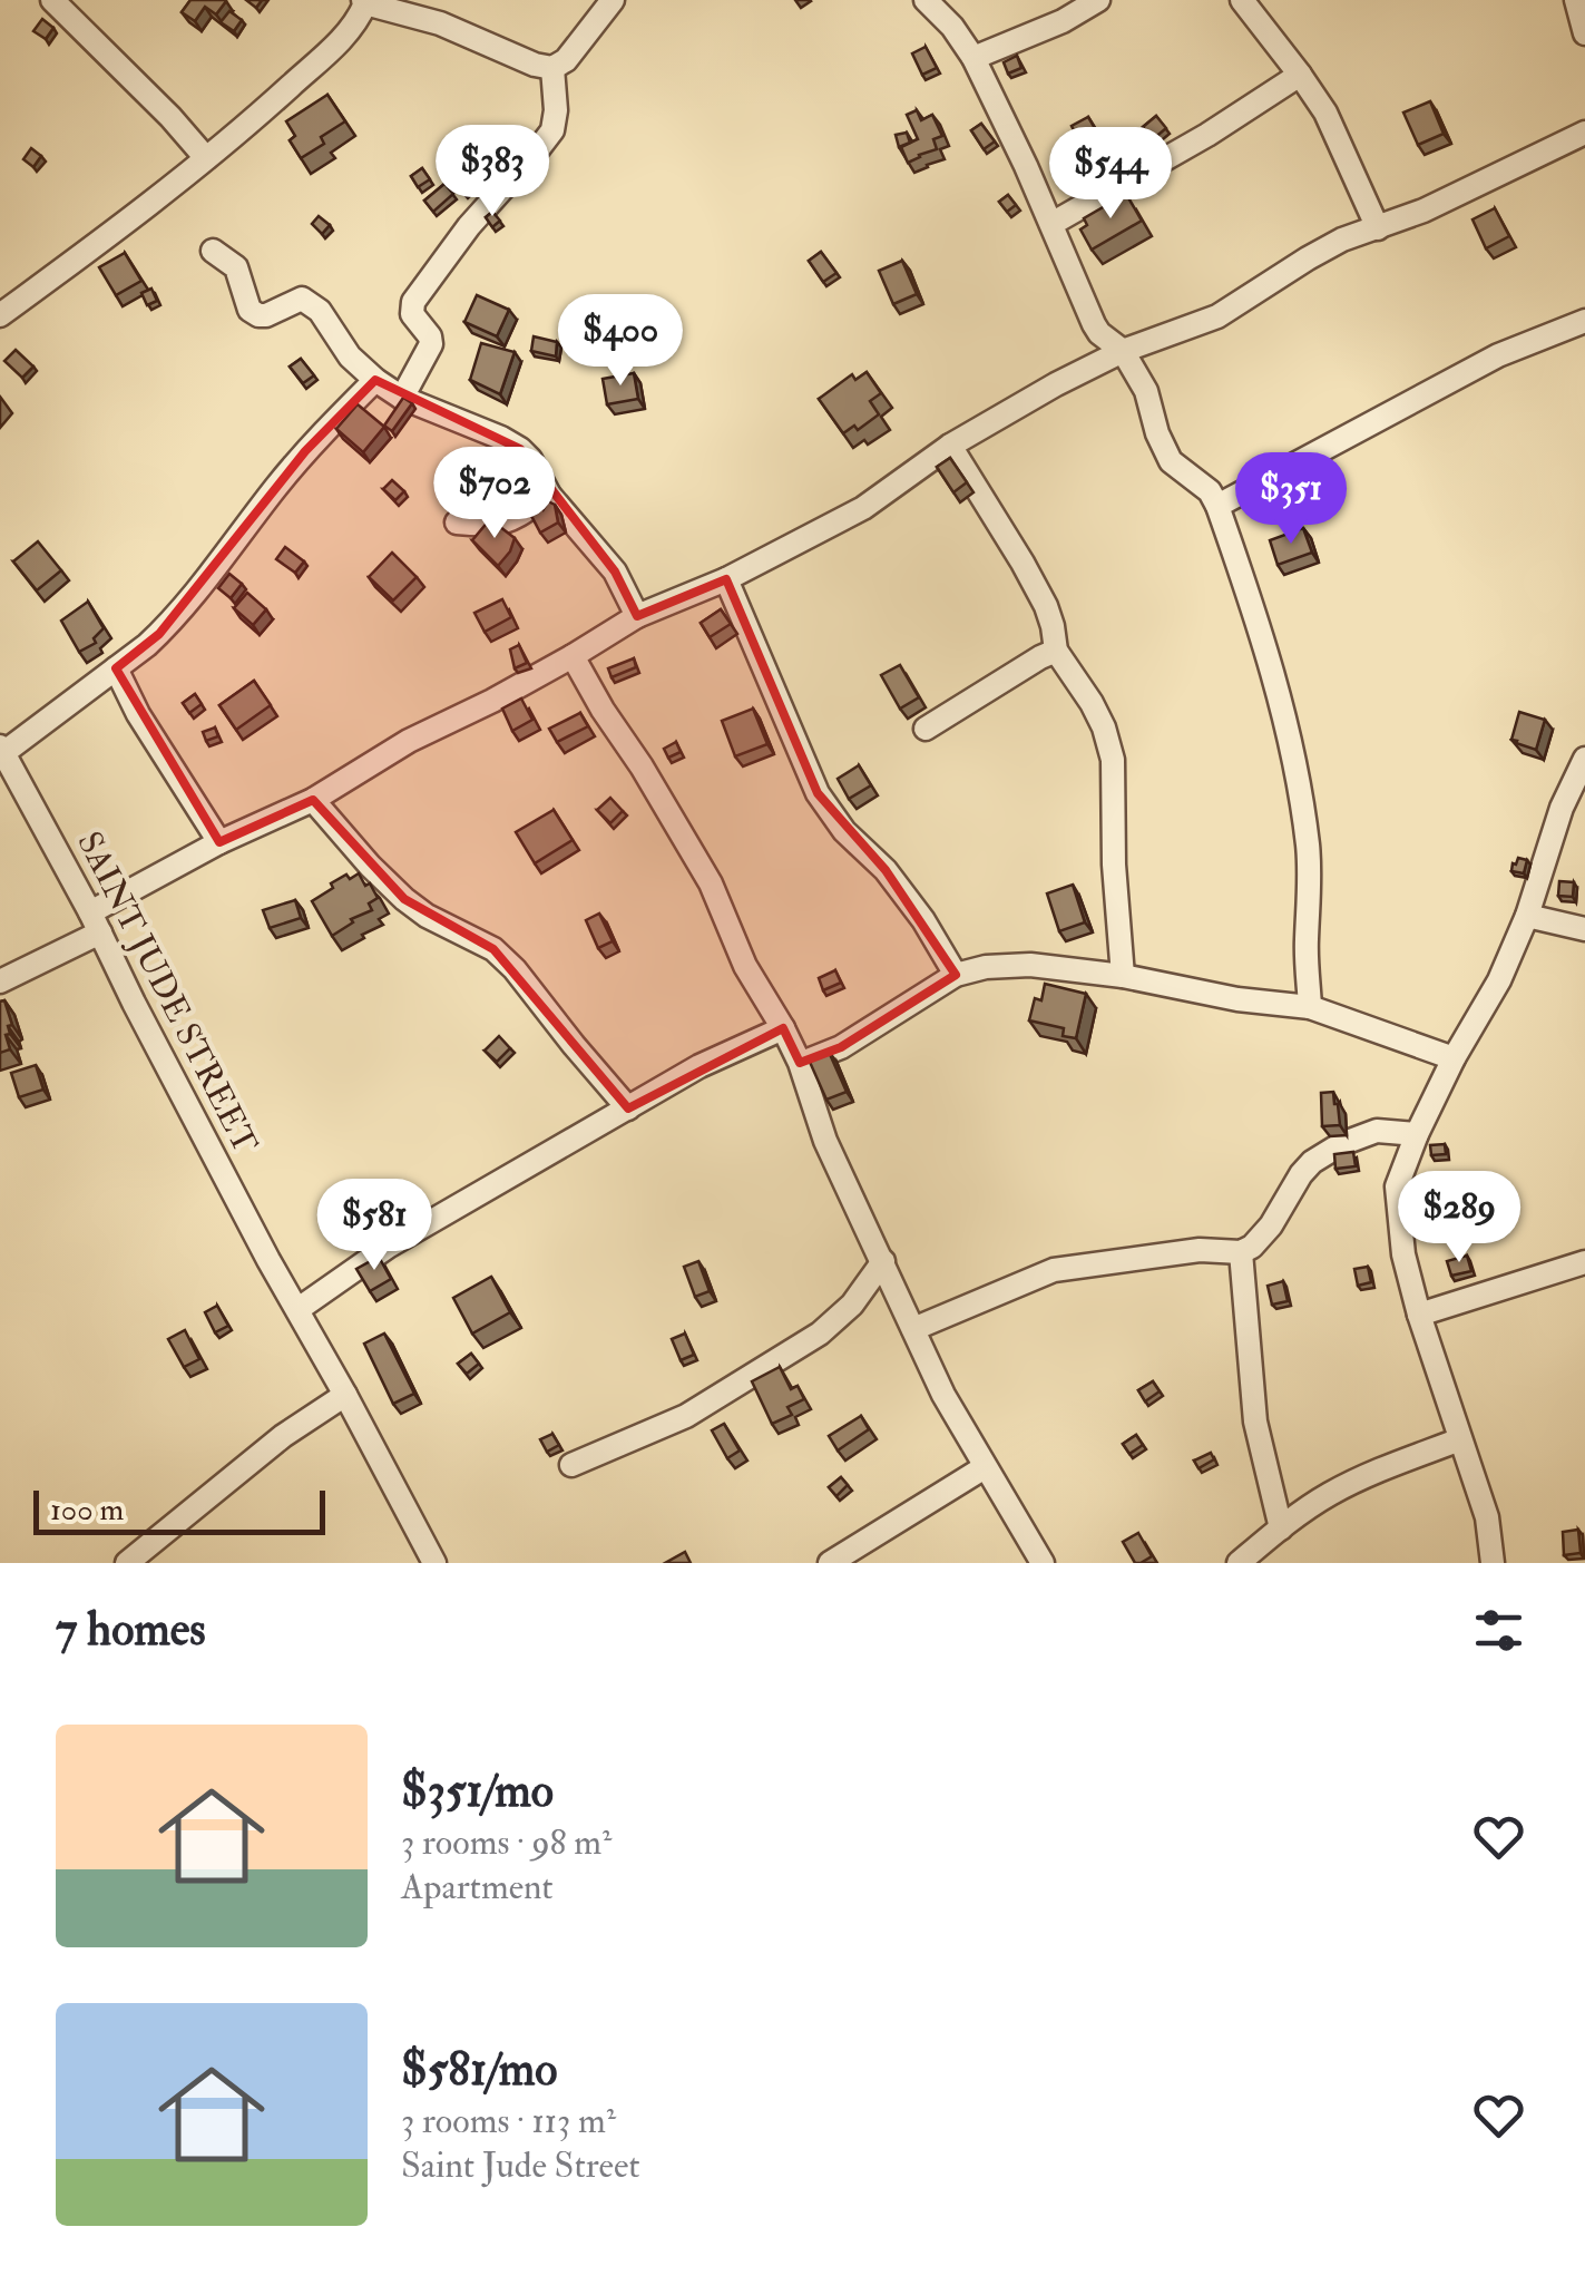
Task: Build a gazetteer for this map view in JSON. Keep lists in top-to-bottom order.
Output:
{
  "streets": {
    "street": ["SAINT JUDE STREET"]
  },
  "scale_bar": "100 m",
  "page": {
    "price": [
      "$383",
      "$544",
      "$400",
      "$702",
      "$351",
      "$289",
      "$581"
    ],
    "scale": "100 m",
    "heading": "7 homes",
    "list": [
      {
        "name": "$351/mo",
        "note": "3 rooms · 98 m² · Apartment"
      },
      {
        "name": "$581/mo",
        "note": "3 rooms · 113 m² · Saint Jude Street"
      }
    ]
  }
}
